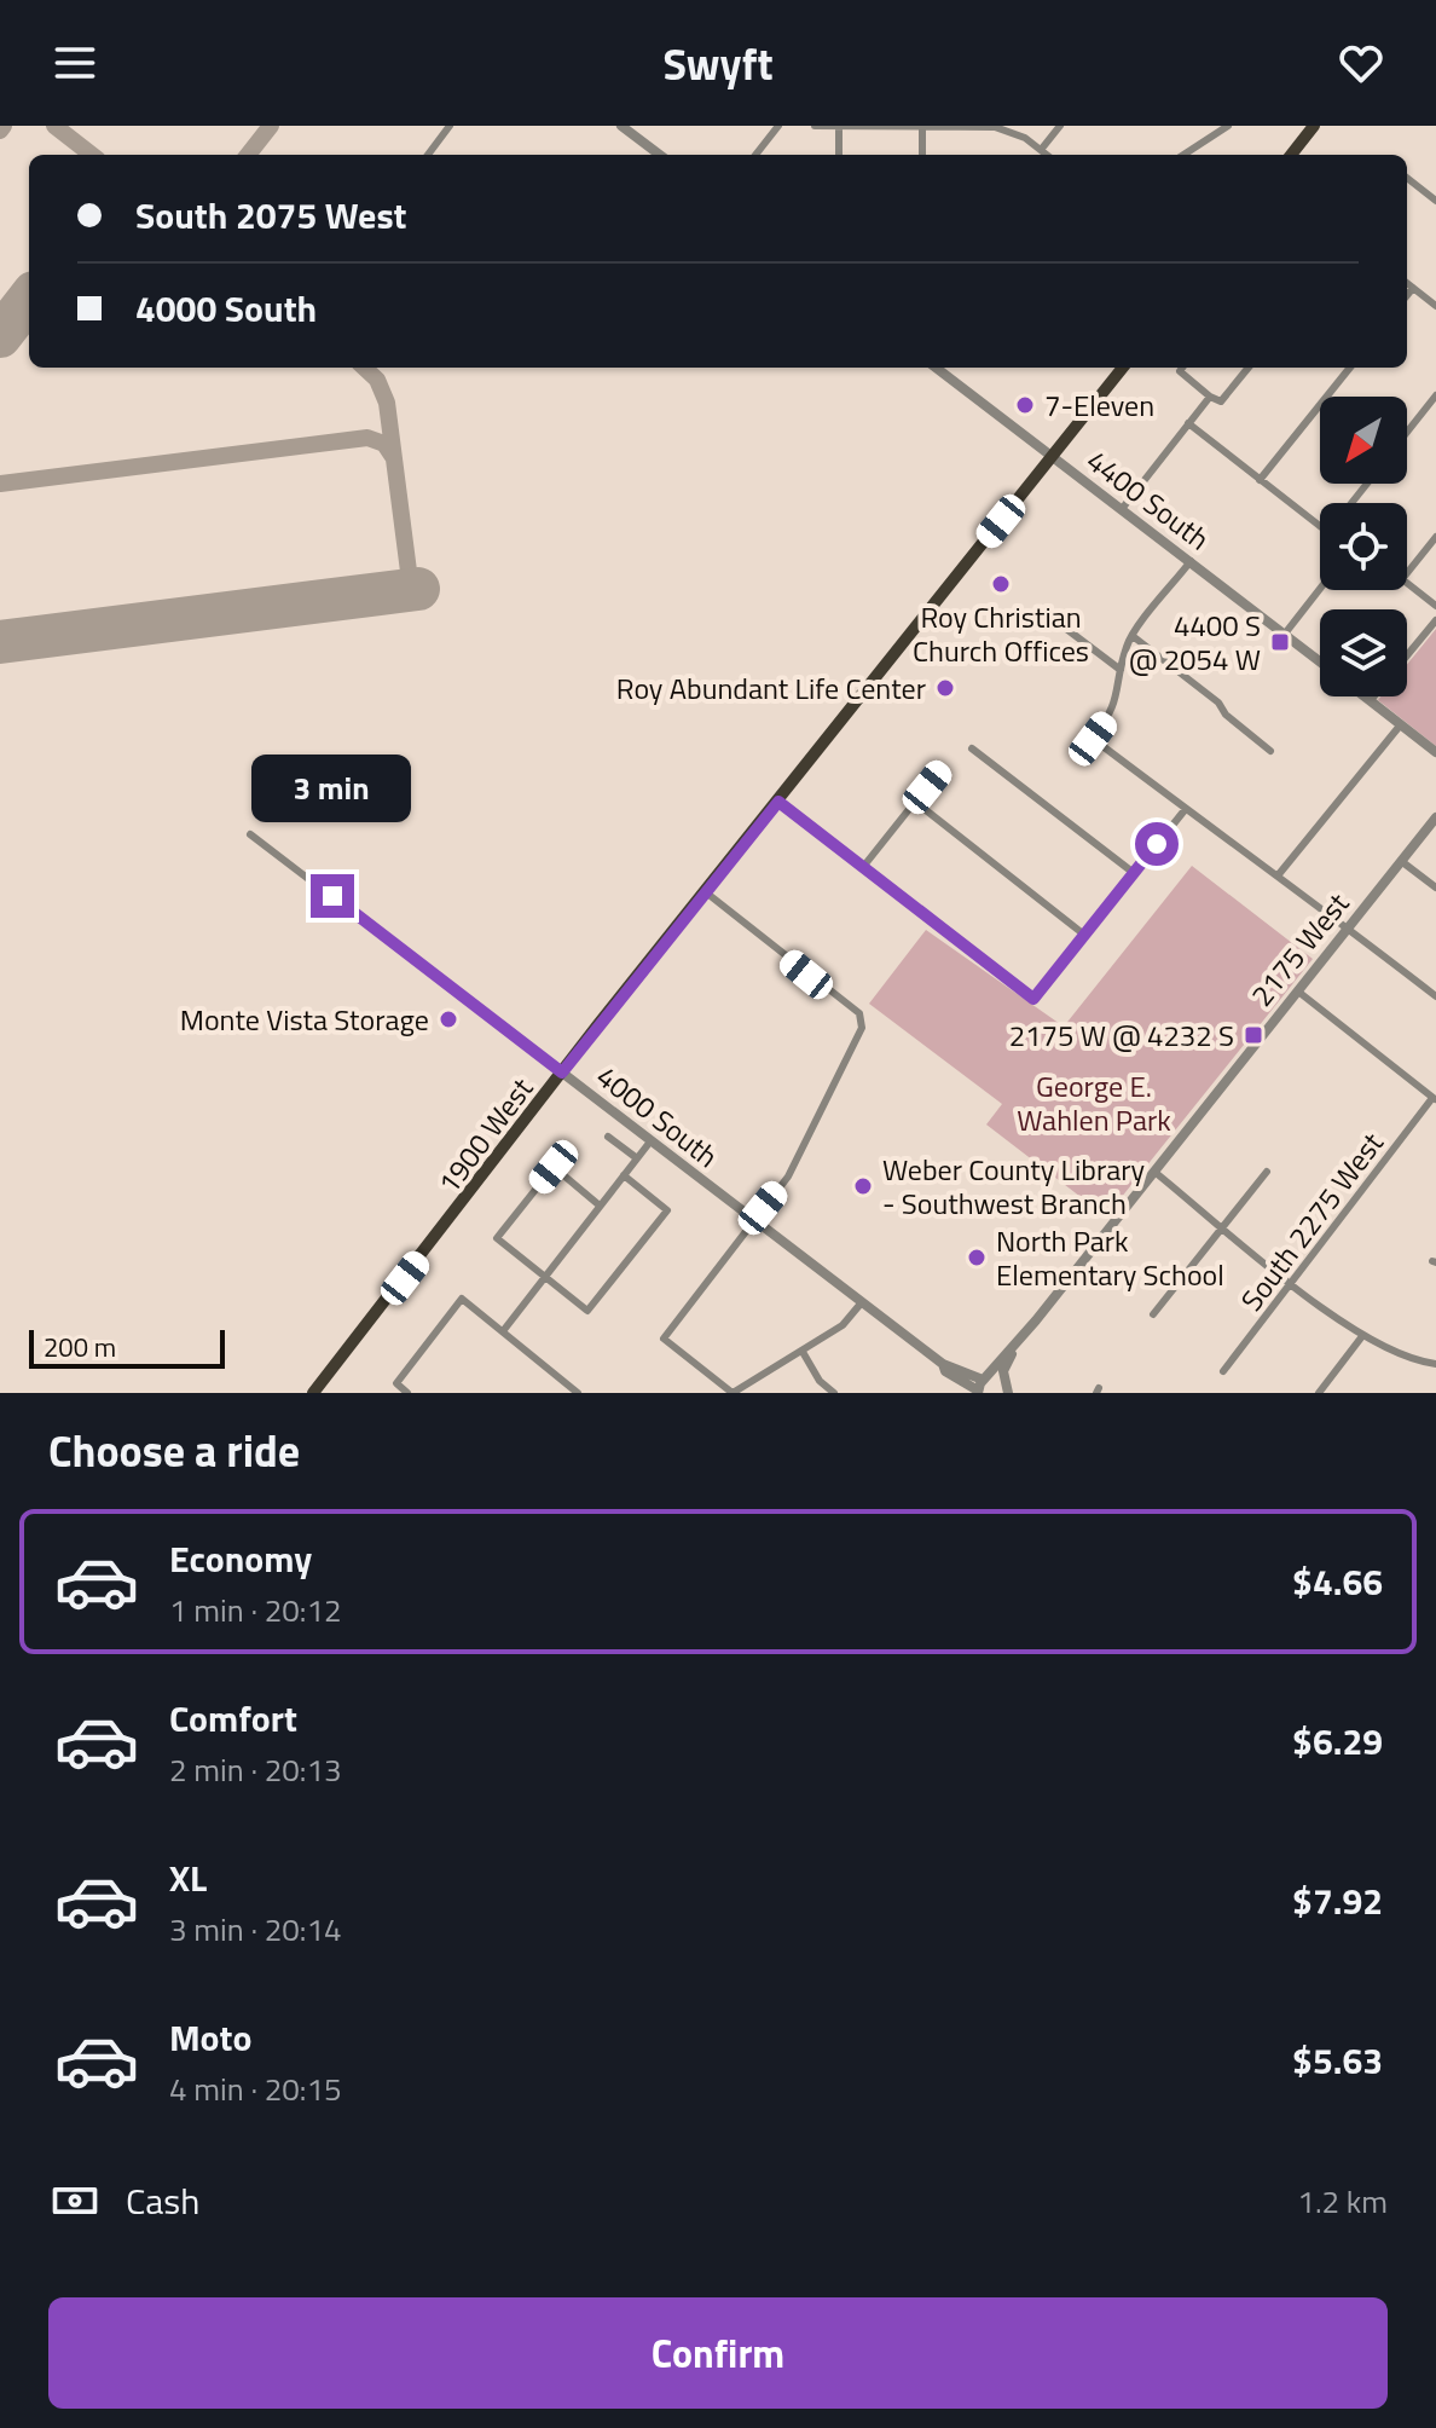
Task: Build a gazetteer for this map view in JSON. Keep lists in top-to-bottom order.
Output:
{
  "streets": {
    "main road": ["1900 West"],
    "street": [
      "4400 South",
      "2175 West",
      "4000 South",
      "South 2275 West"
    ]
  },
  "crossings": [
    ["4400 South", "1900 West"],
    ["2175 West", "4000 South"],
    ["4000 South", "1900 West"]
  ],
  "parks": ["George E. Wahlen Park"],
  "places": {
    "other": [
      "7-Eleven",
      "Roy Christian Church Offices",
      "Roy Abundant Life Center",
      "Monte Vista Storage",
      "Weber County Library - Southwest Branch",
      "North Park Elementary School"
    ],
    "transit": ["4400 S @ 2054 W", "2175 W @ 4232 S"]
  },
  "scale_bar": "200 m",
  "north": "bottom left",
  "page": {
    "header": "Swyft",
    "banner": ["South 2075 West", "4000 South"],
    "bubble": "3 min",
    "scale": "200 m",
    "heading": "Choose a ride",
    "list": [
      {
        "name": "Economy",
        "note": "1 min · 20:12",
        "value": "$4.66"
      },
      {
        "name": "Comfort",
        "note": "2 min · 20:13",
        "value": "$6.29"
      },
      {
        "name": "XL",
        "note": "3 min · 20:14",
        "value": "$7.92"
      },
      {
        "name": "Moto",
        "note": "4 min · 20:15",
        "value": "$5.63"
      }
    ],
    "pay": ["Cash", "1.2 km"],
    "buttons": "Confirm"
  }
}
